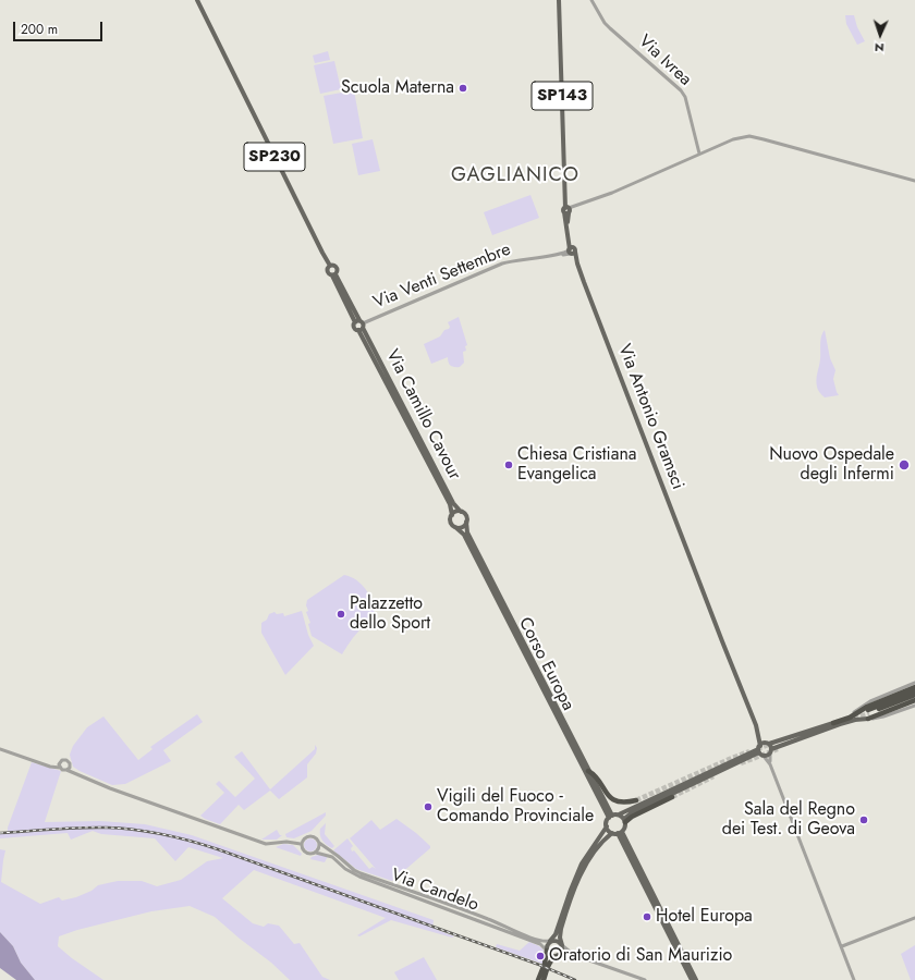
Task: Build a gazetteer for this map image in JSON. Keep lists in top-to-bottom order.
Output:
{
  "streets": {
    "main road": [
      "SP143",
      "SP230",
      "Via Camillo Cavour",
      "Via Antonio Gramsci",
      "Corso Europa"
    ],
    "street": ["Via Ivrea", "Via Venti Settembre", "Via Candelo"]
  },
  "crossings": [
    ["SP143", "Via Antonio Gramsci"],
    ["Via Venti Settembre", "Via Camillo Cavour"],
    ["Via Venti Settembre", "Via Antonio Gramsci"],
    ["Via Camillo Cavour", "Corso Europa"]
  ],
  "districts": ["GAGLIANICO"],
  "places": [
    "Scuola Materna",
    "Chiesa Cristiana Evangelica",
    "Nuovo Ospedale degli Infermi",
    "Palazzetto dello Sport",
    "Vigili del Fuoco - Comando Provinciale",
    "Sala del Regno dei Test. di Geova",
    "Hotel Europa",
    "Oratorio di San Maurizio"
  ],
  "scale_bar": "200 m",
  "north": "bottom"
}
